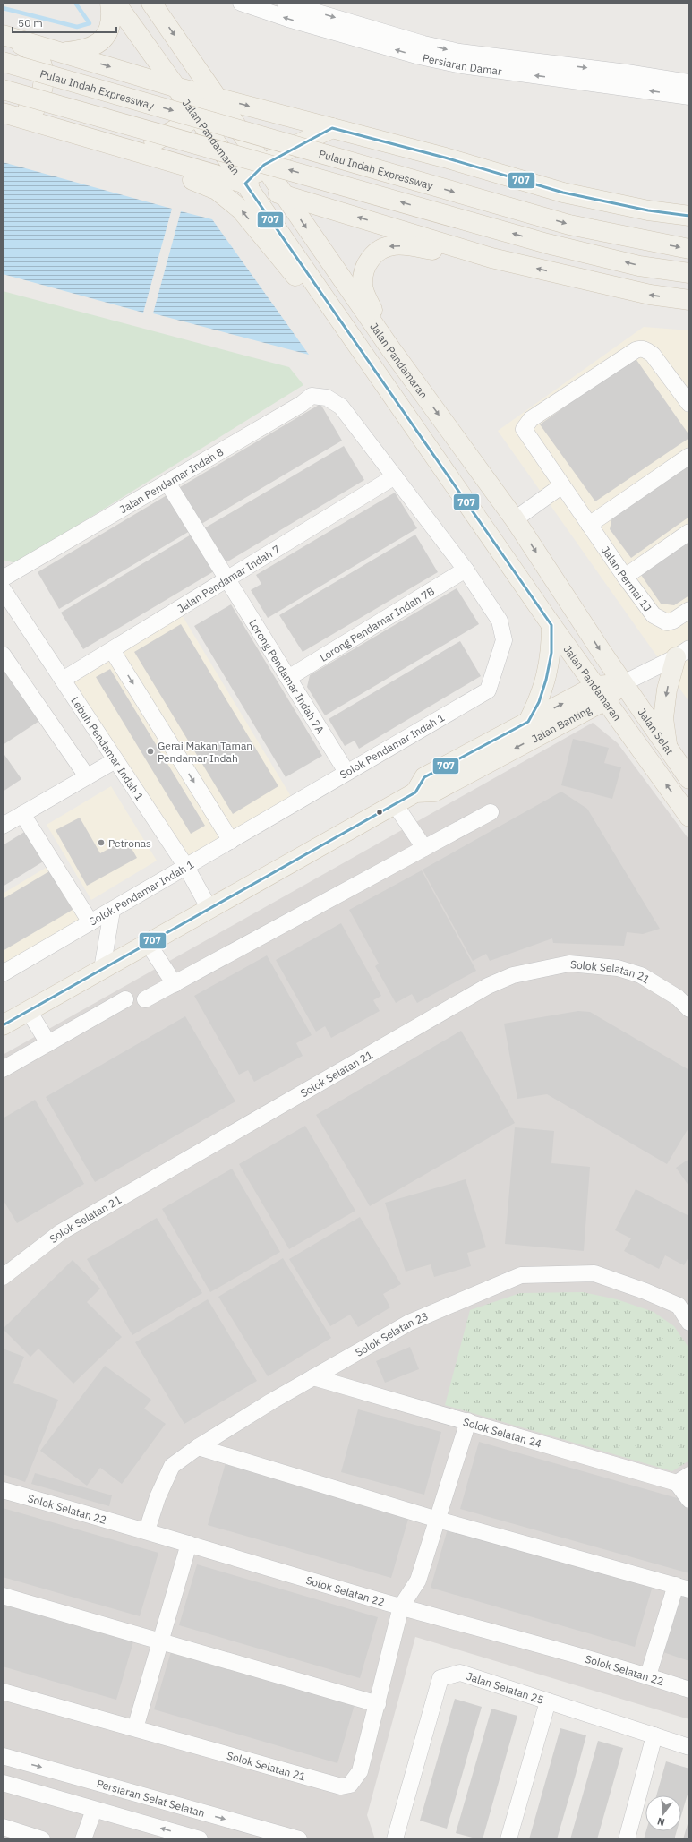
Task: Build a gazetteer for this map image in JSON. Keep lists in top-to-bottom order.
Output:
{
  "streets": {
    "main road": [
      "Pulau Indah Expressway",
      "Jalan Pandamaran",
      "Jalan Banting",
      "Jalan Selat"
    ],
    "street": [
      "Persiaran Damar",
      "Jalan Pendamar Indah 8",
      "Jalan Pendamar Indah 7",
      "Jalan Permai 1J",
      "Lorong Pendamar Indah 7B",
      "Lorong Pendamar Indah 7A",
      "Solok Pendamar Indah 1",
      "Lebuh Pendamar Indah 1",
      "Solok Selatan 21",
      "Solok Selatan 23",
      "Solok Selatan 24",
      "Solok Selatan 22",
      "Jalan Selatan 25",
      "Persiaran Selat Selatan"
    ]
  },
  "crossings": [
    ["Jalan Pandamaran", "Jalan Banting"],
    ["Jalan Pandamaran", "Jalan Selat"],
    ["Jalan Pendamar Indah 8", "Lorong Pendamar Indah 7A"],
    ["Jalan Pendamar Indah 8", "Solok Pendamar Indah 1"],
    ["Jalan Pendamar Indah 7", "Lorong Pendamar Indah 7A"],
    ["Jalan Pendamar Indah 7", "Solok Pendamar Indah 1"],
    ["Jalan Pendamar Indah 7", "Lebuh Pendamar Indah 1"],
    ["Lorong Pendamar Indah 7B", "Lorong Pendamar Indah 7A"],
    ["Lorong Pendamar Indah 7B", "Solok Pendamar Indah 1"],
    ["Lorong Pendamar Indah 7A", "Solok Pendamar Indah 1"],
    ["Jalan Banting", "Jalan Selat"],
    ["Jalan Banting", "Lebuh Pendamar Indah 1"],
    ["Solok Pendamar Indah 1", "Lebuh Pendamar Indah 1"],
    ["Solok Selatan 21", "Solok Selatan 24"],
    ["Solok Selatan 21", "Solok Selatan 22"],
    ["Solok Selatan 23", "Solok Selatan 24"],
    ["Solok Selatan 23", "Solok Selatan 22"]
  ],
  "places": ["Gerai Makan Taman Pendamar Indah", "Petronas"],
  "lines": ["transit line 707"],
  "scale_bar": "50 m",
  "north": "bottom"
}
